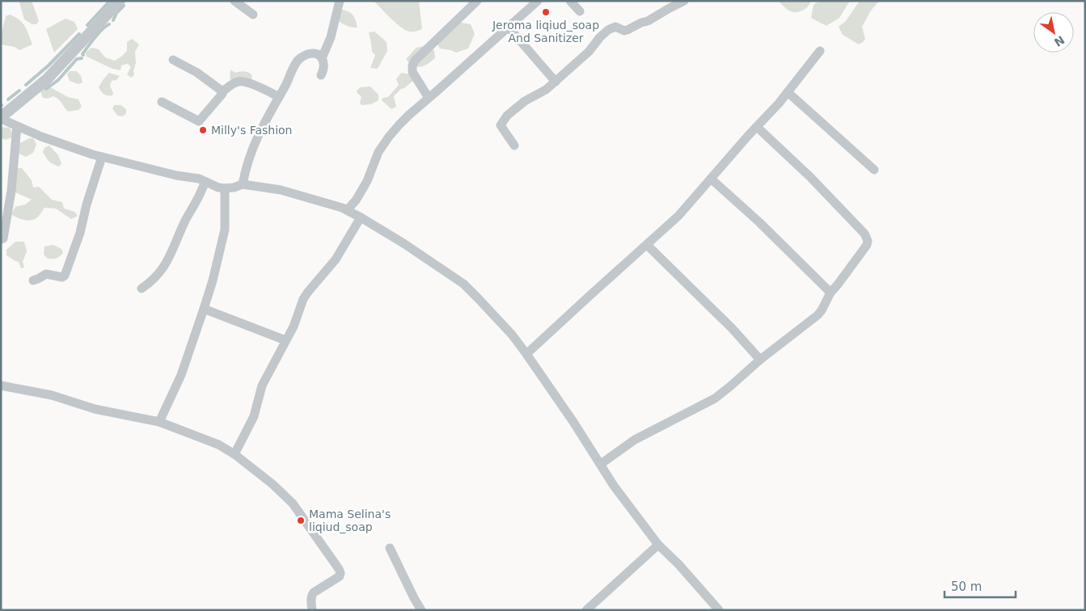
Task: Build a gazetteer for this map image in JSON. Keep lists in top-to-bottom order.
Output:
{
  "places": ["Jeroma liqiud_soap And Sanitizer", "Milly's Fashion", "Mama Selina's liqiud_soap"],
  "scale_bar": "50 m",
  "north": "bottom right"
}
